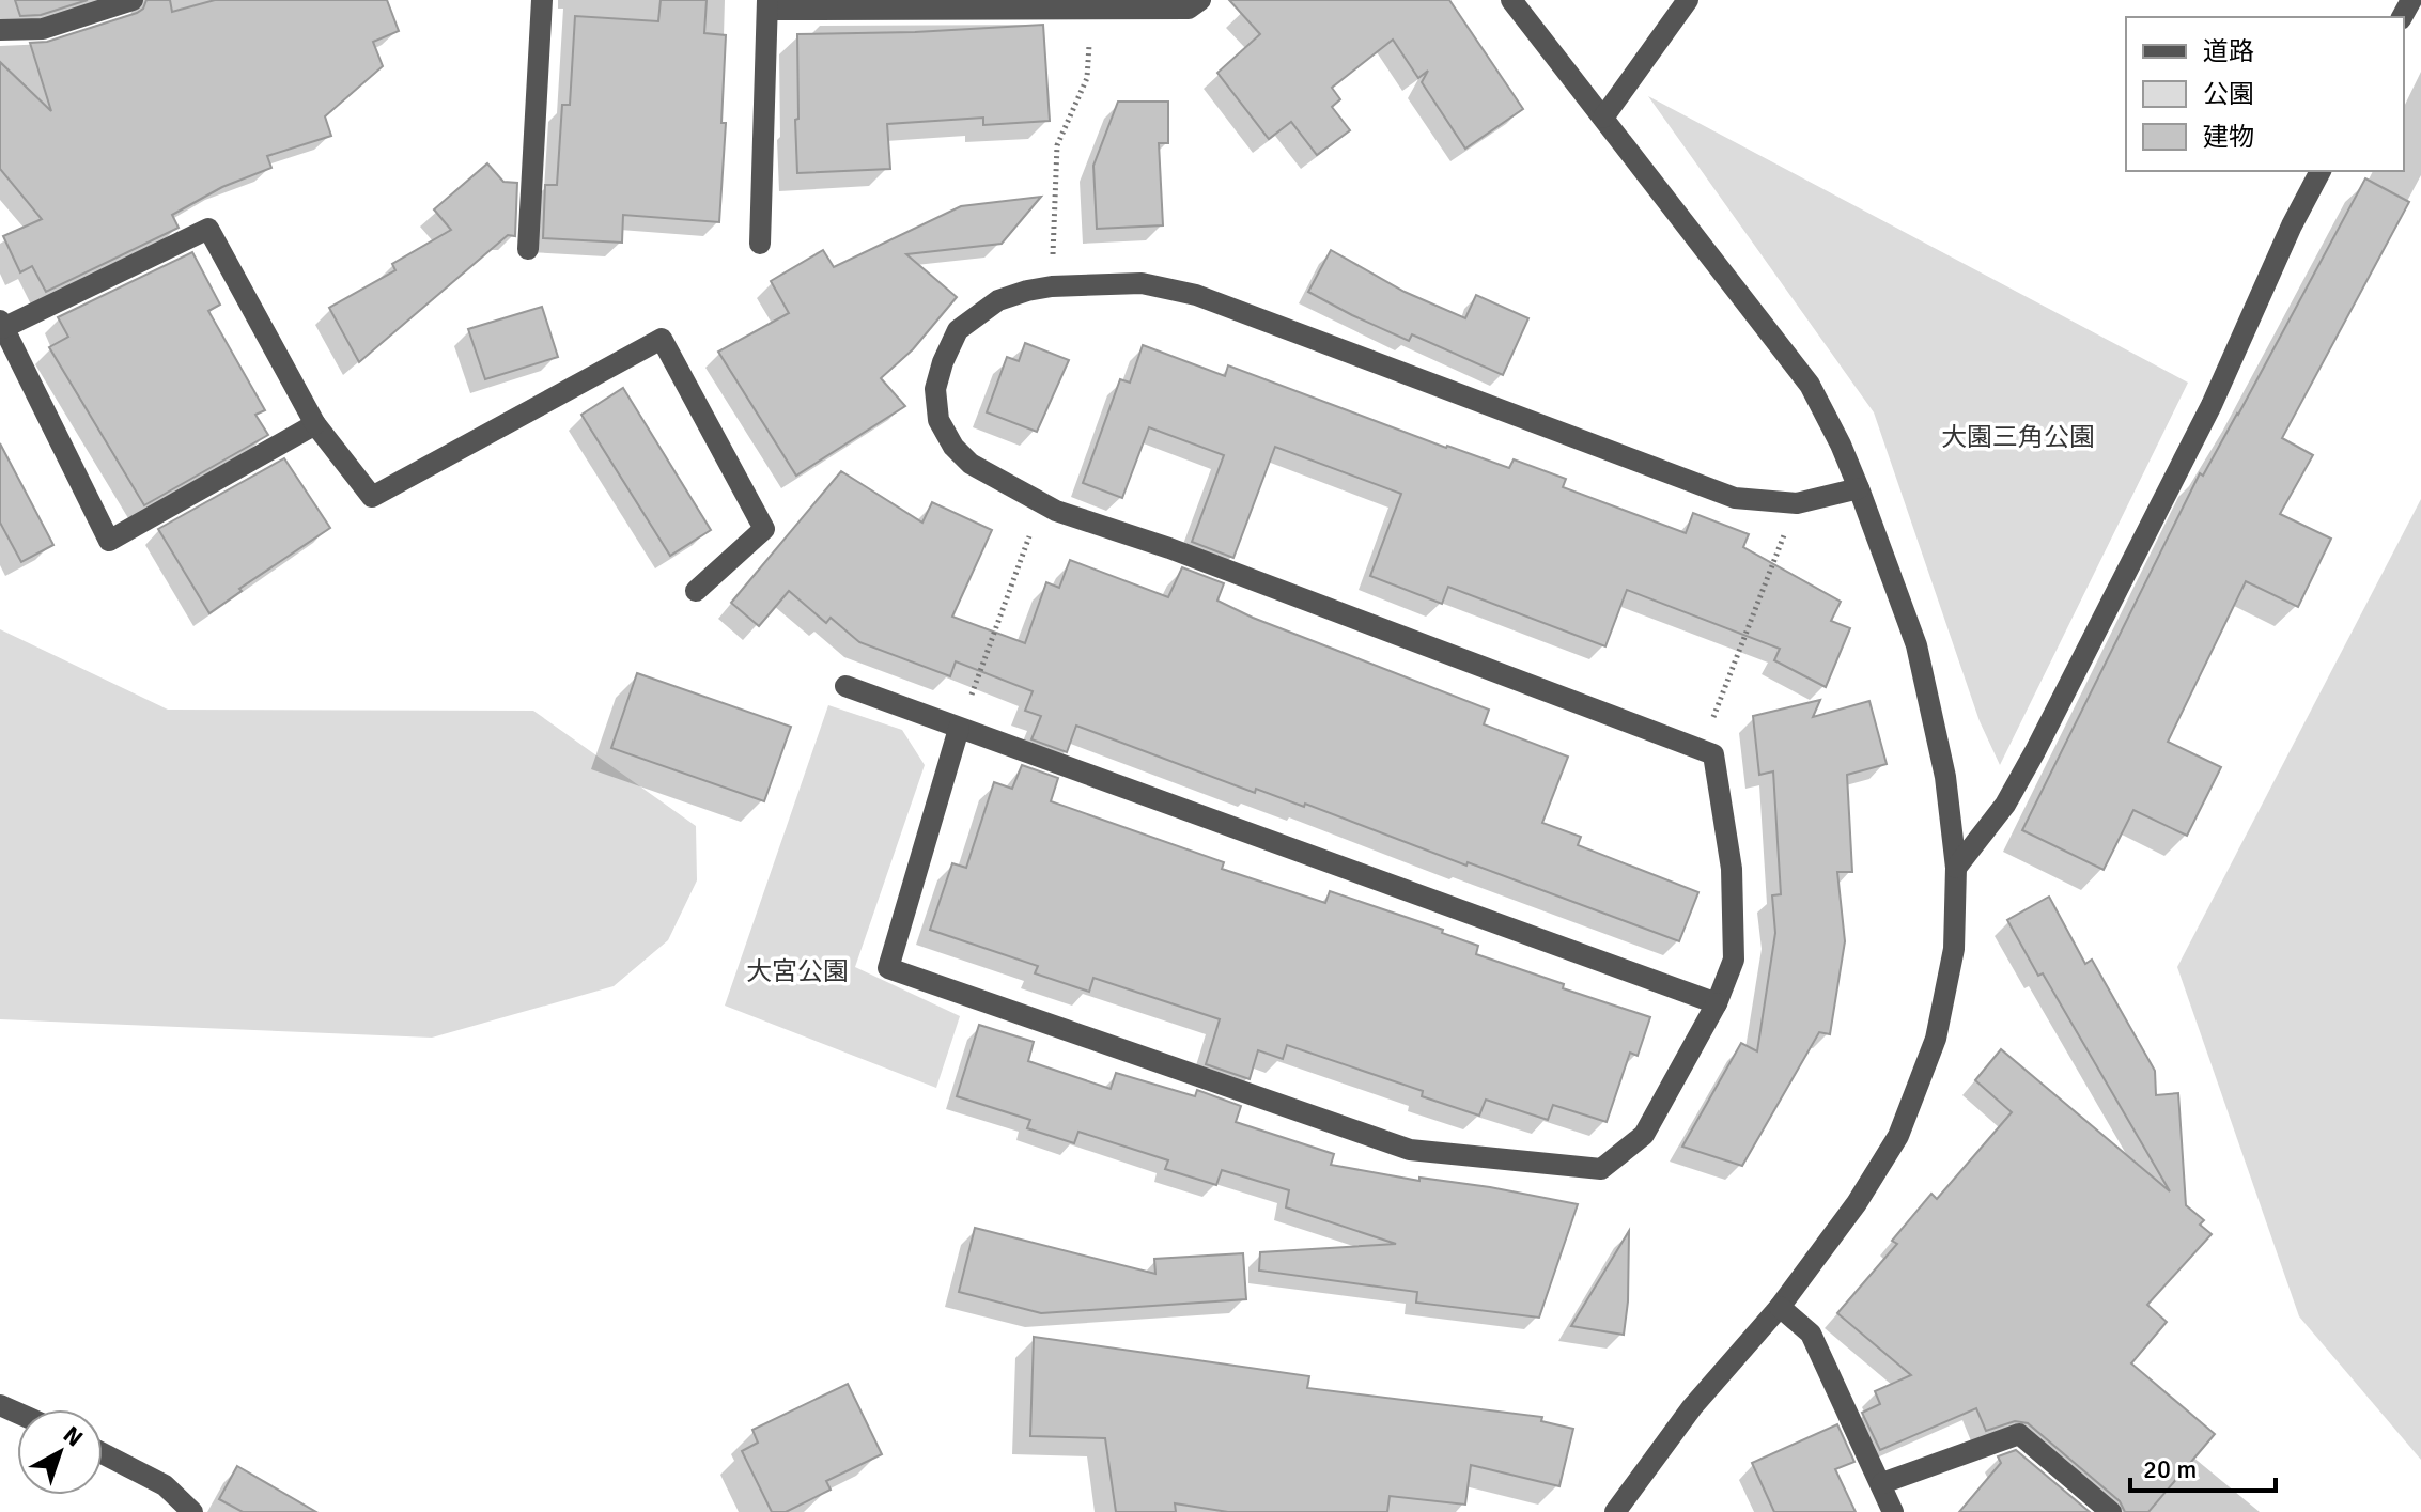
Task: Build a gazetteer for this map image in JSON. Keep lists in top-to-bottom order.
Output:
{
  "parks": ["大園三角公園", "大宮公園"],
  "legend": ["道路", "公園", "建物"],
  "scale_bar": "20 m",
  "north": "top right"
}
